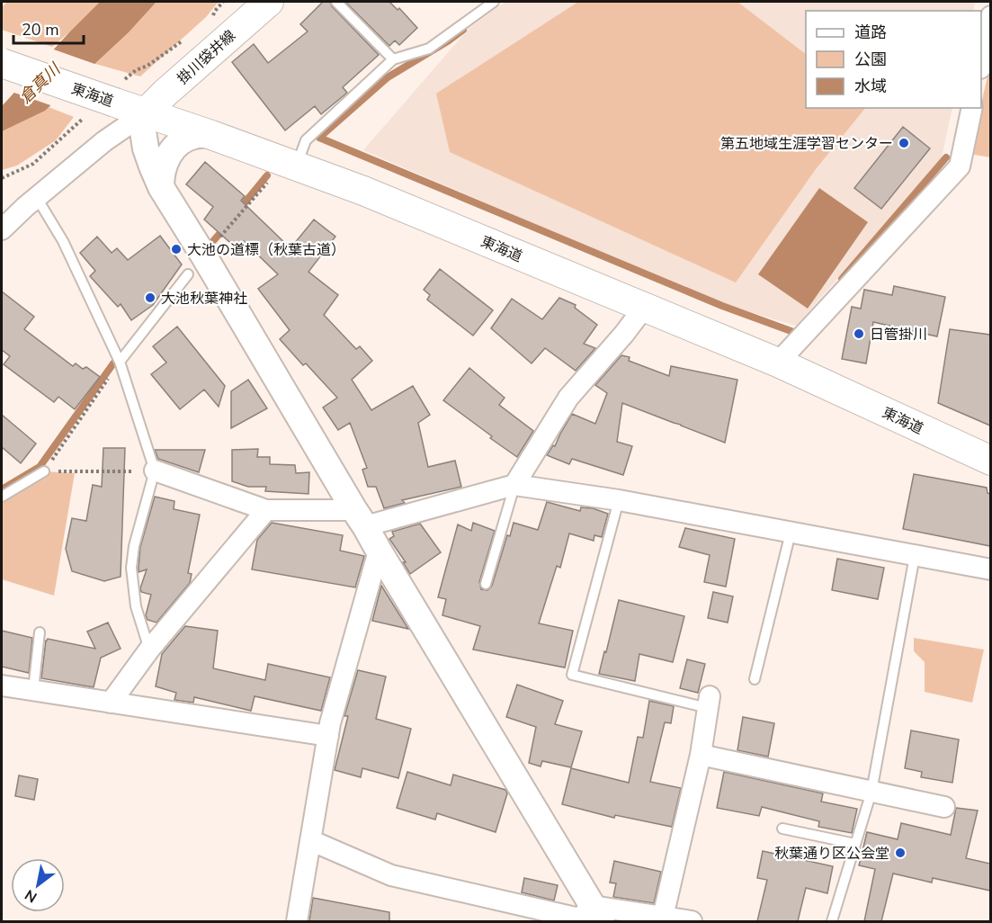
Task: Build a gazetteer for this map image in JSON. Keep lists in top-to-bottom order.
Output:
{
  "streets": {
    "main road": ["掛川袋井線", "東海道"]
  },
  "crossings": [
    ["掛川袋井線", "東海道"]
  ],
  "water": ["倉真川"],
  "places": [
    "第五地域生涯学習センター",
    "大池の道標（秋葉古道）",
    "大池秋葉神社",
    "日管掛川",
    "秋葉通り区公会堂"
  ],
  "legend": ["道路", "公園", "水域"],
  "scale_bar": "20 m",
  "north": "bottom left"
}
